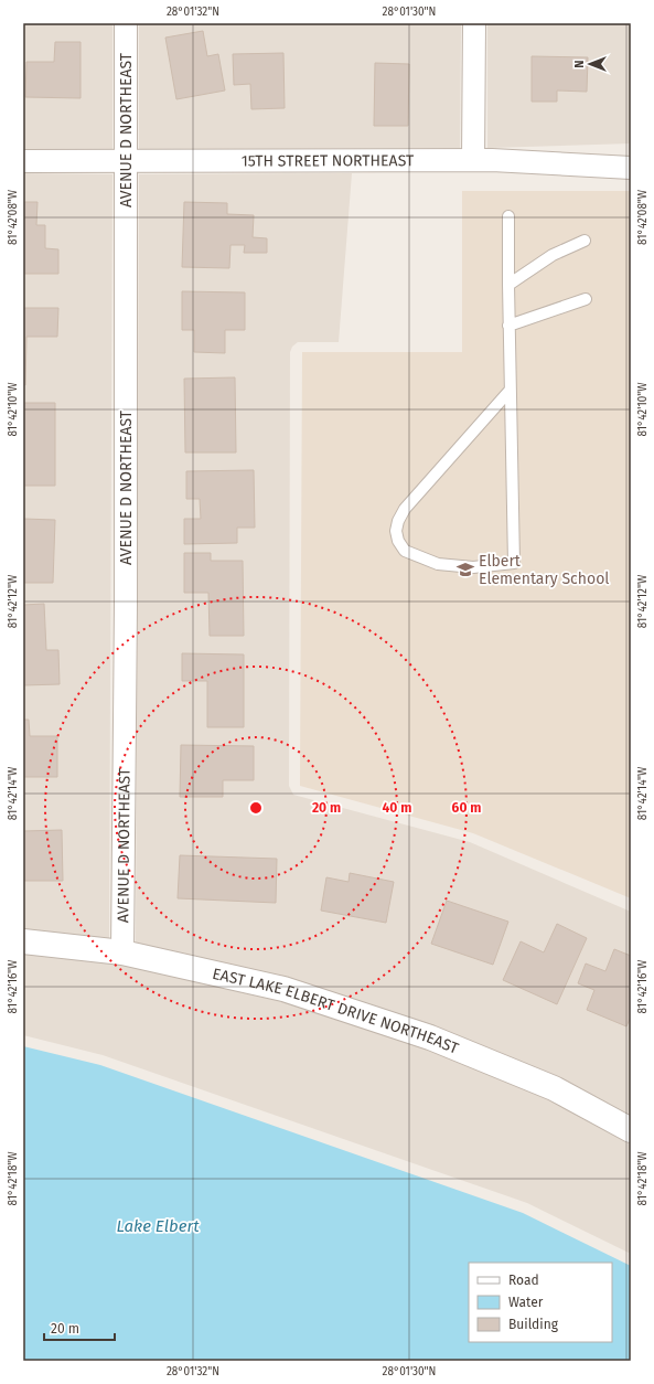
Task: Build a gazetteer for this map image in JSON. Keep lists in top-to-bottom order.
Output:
{
  "streets": {
    "street": ["AVENUE D NORTHEAST", "15TH STREET NORTHEAST", "EAST LAKE ELBERT DRIVE NORTHEAST"]
  },
  "crossings": [
    ["AVENUE D NORTHEAST", "15TH STREET NORTHEAST"],
    ["AVENUE D NORTHEAST", "EAST LAKE ELBERT DRIVE NORTHEAST"]
  ],
  "water": ["Lake Elbert"],
  "places": {
    "school or university": ["Elbert Elementary School"]
  },
  "legend": ["Road", "Water", "Building"],
  "scale_bar": "20 m",
  "north": "left",
  "coordinates": [
    "28°01'32\"N",
    "28°01'30\"N",
    "81°42'08\"W",
    "81°42'10\"W",
    "81°42'12\"W",
    "81°42'14\"W",
    "81°42'16\"W",
    "81°42'18\"W"
  ],
  "rings": ["20 m", "40 m", "60 m"]
}
